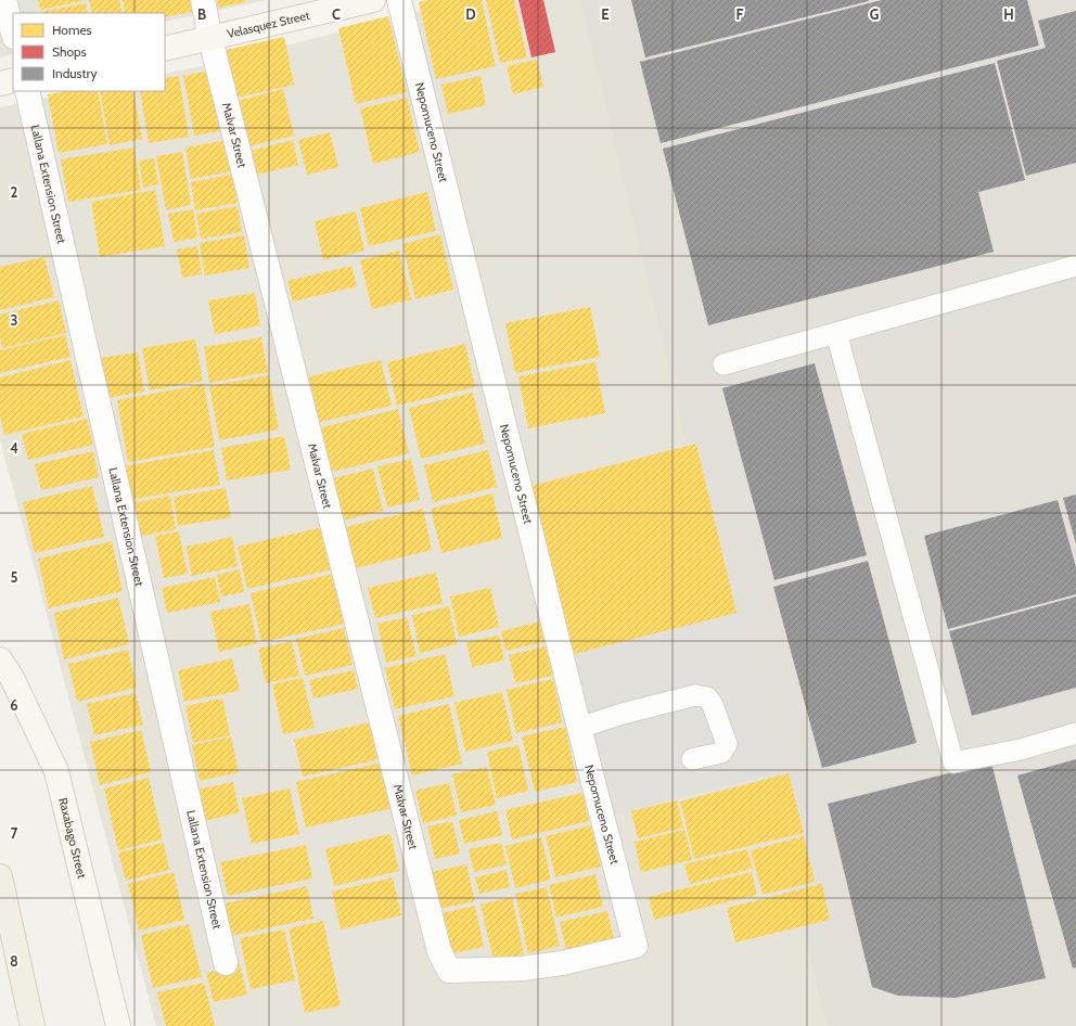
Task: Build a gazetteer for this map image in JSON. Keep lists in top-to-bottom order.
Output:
{
  "streets": {
    "street": [
      "Velasquez Street",
      "Nepomuceno Street",
      "Malvar Street",
      "Lallana Extension Street",
      "Raxabago Street"
    ]
  },
  "crossings": [
    ["Velasquez Street", "Malvar Street"],
    ["Nepomuceno Street", "Malvar Street"]
  ],
  "legend": ["Homes", "Shops", "Industry"],
  "grid": {
    "columns": [
      "B",
      "C",
      "D",
      "E",
      "F",
      "G",
      "H"
    ],
    "rows": [
      "2",
      "3",
      "4",
      "5",
      "6",
      "7",
      "8"
    ]
  }
}
